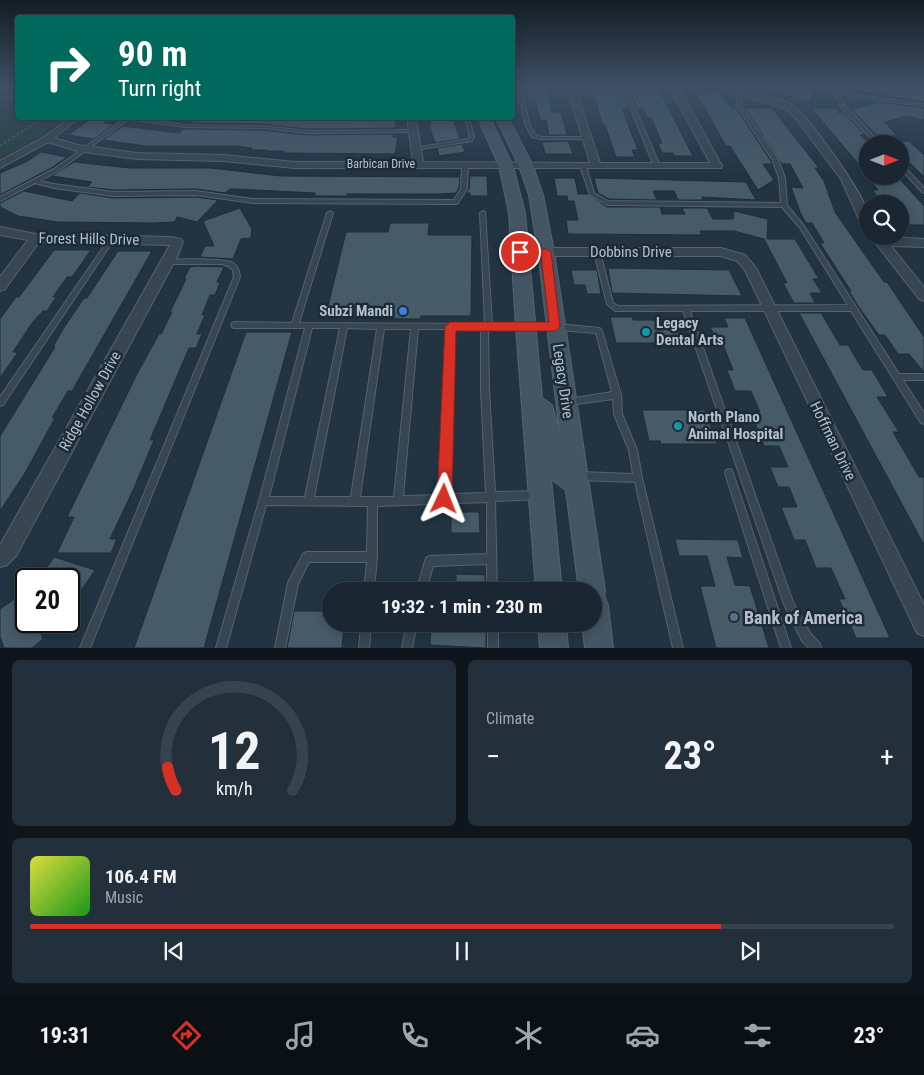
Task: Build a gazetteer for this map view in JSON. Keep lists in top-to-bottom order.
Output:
{
  "streets": {
    "main road": ["Legacy Drive"],
    "street": [
      "Barbican Drive",
      "Forest Hills Drive",
      "Dobbins Drive",
      "Ridge Hollow Drive",
      "Hoffman Drive"
    ]
  },
  "crossings": [
    ["Barbican Drive", "Legacy Drive"],
    ["Forest Hills Drive", "Ridge Hollow Drive"],
    ["Dobbins Drive", "Legacy Drive"],
    ["Dobbins Drive", "Hoffman Drive"]
  ],
  "places": [
    "Subzi Mandi",
    "Legacy Dental Arts",
    "North Plano Animal Hospital",
    "Bank of America"
  ],
  "north": "right",
  "page": {
    "turn": ["90 m", "Turn right"],
    "limit": "20",
    "trip": "19:32 · 1 min · 230 m",
    "tile": "Climate",
    "heat": ["−", "23°", "+"],
    "song": ["106.4 FM", "Music"],
    "tabs": ["19:31", "23°"],
    "gauge": ["12", "km/h"]
  }
}
